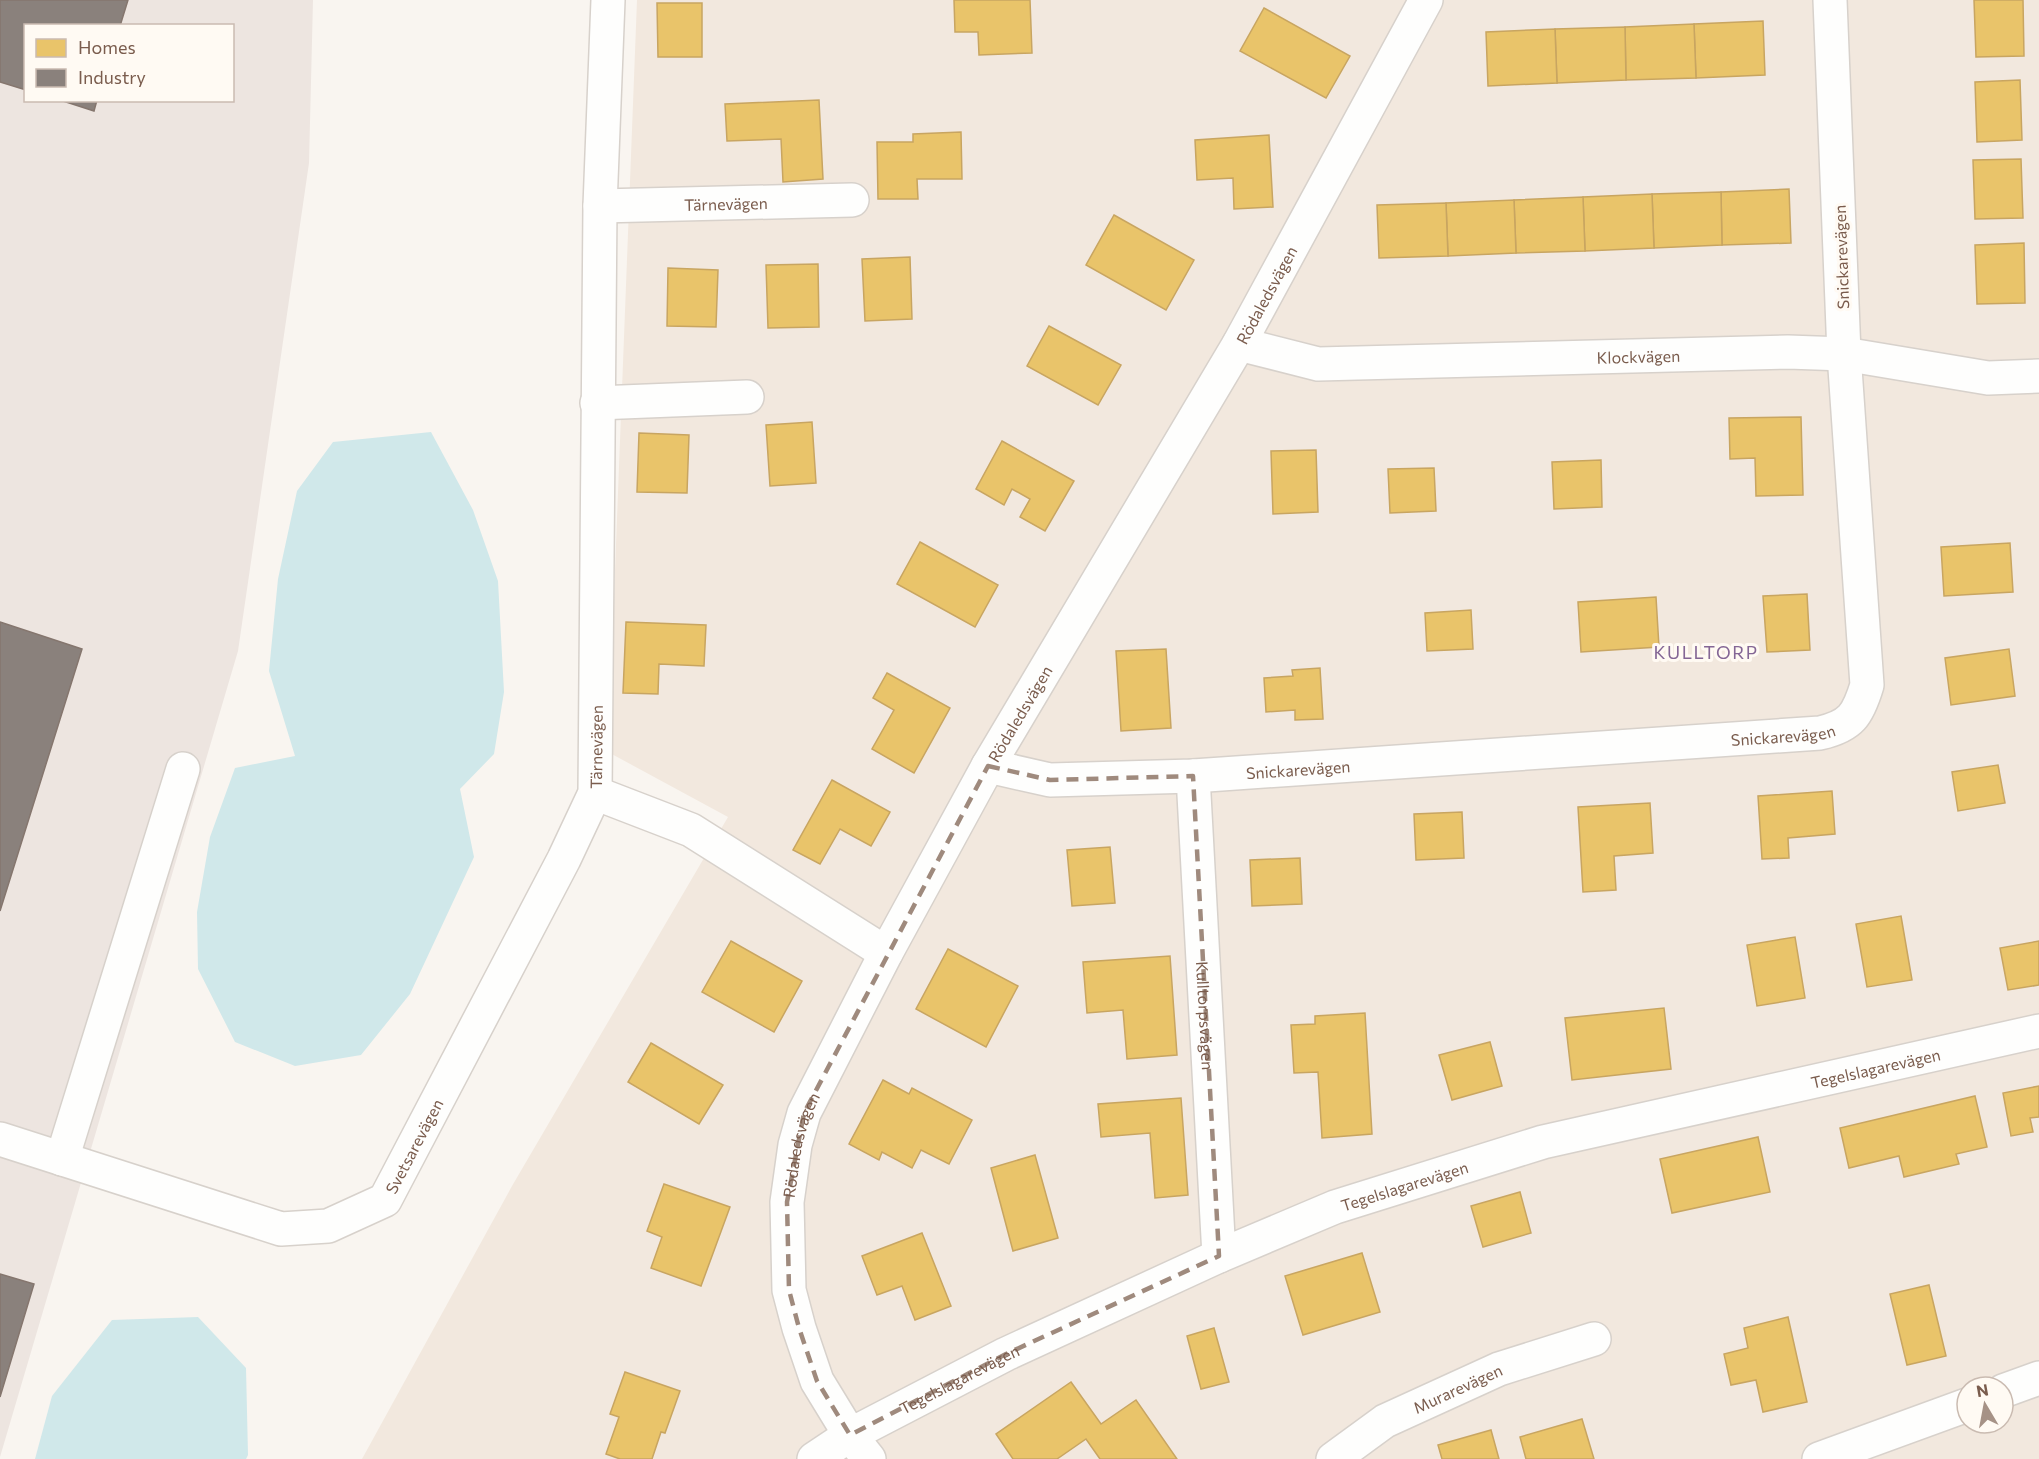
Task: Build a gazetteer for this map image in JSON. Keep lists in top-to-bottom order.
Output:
{
  "streets": {
    "street": [
      "Tärnevägen",
      "Snickarevägen",
      "Rödaledsvägen",
      "Klockvägen",
      "Kulltorpsvägen",
      "Tegelslagarevägen",
      "Svetsarevägen",
      "Murarevägen"
    ]
  },
  "crossings": [
    ["Tärnevägen", "Rödaledsvägen"],
    ["Tärnevägen", "Svetsarevägen"],
    ["Snickarevägen", "Rödaledsvägen"],
    ["Snickarevägen", "Klockvägen"],
    ["Snickarevägen", "Kulltorpsvägen"],
    ["Rödaledsvägen", "Klockvägen"],
    ["Rödaledsvägen", "Tegelslagarevägen"],
    ["Kulltorpsvägen", "Tegelslagarevägen"]
  ],
  "districts": ["KULLTORP"],
  "legend": ["Homes", "Industry"],
  "north": "top"
}
